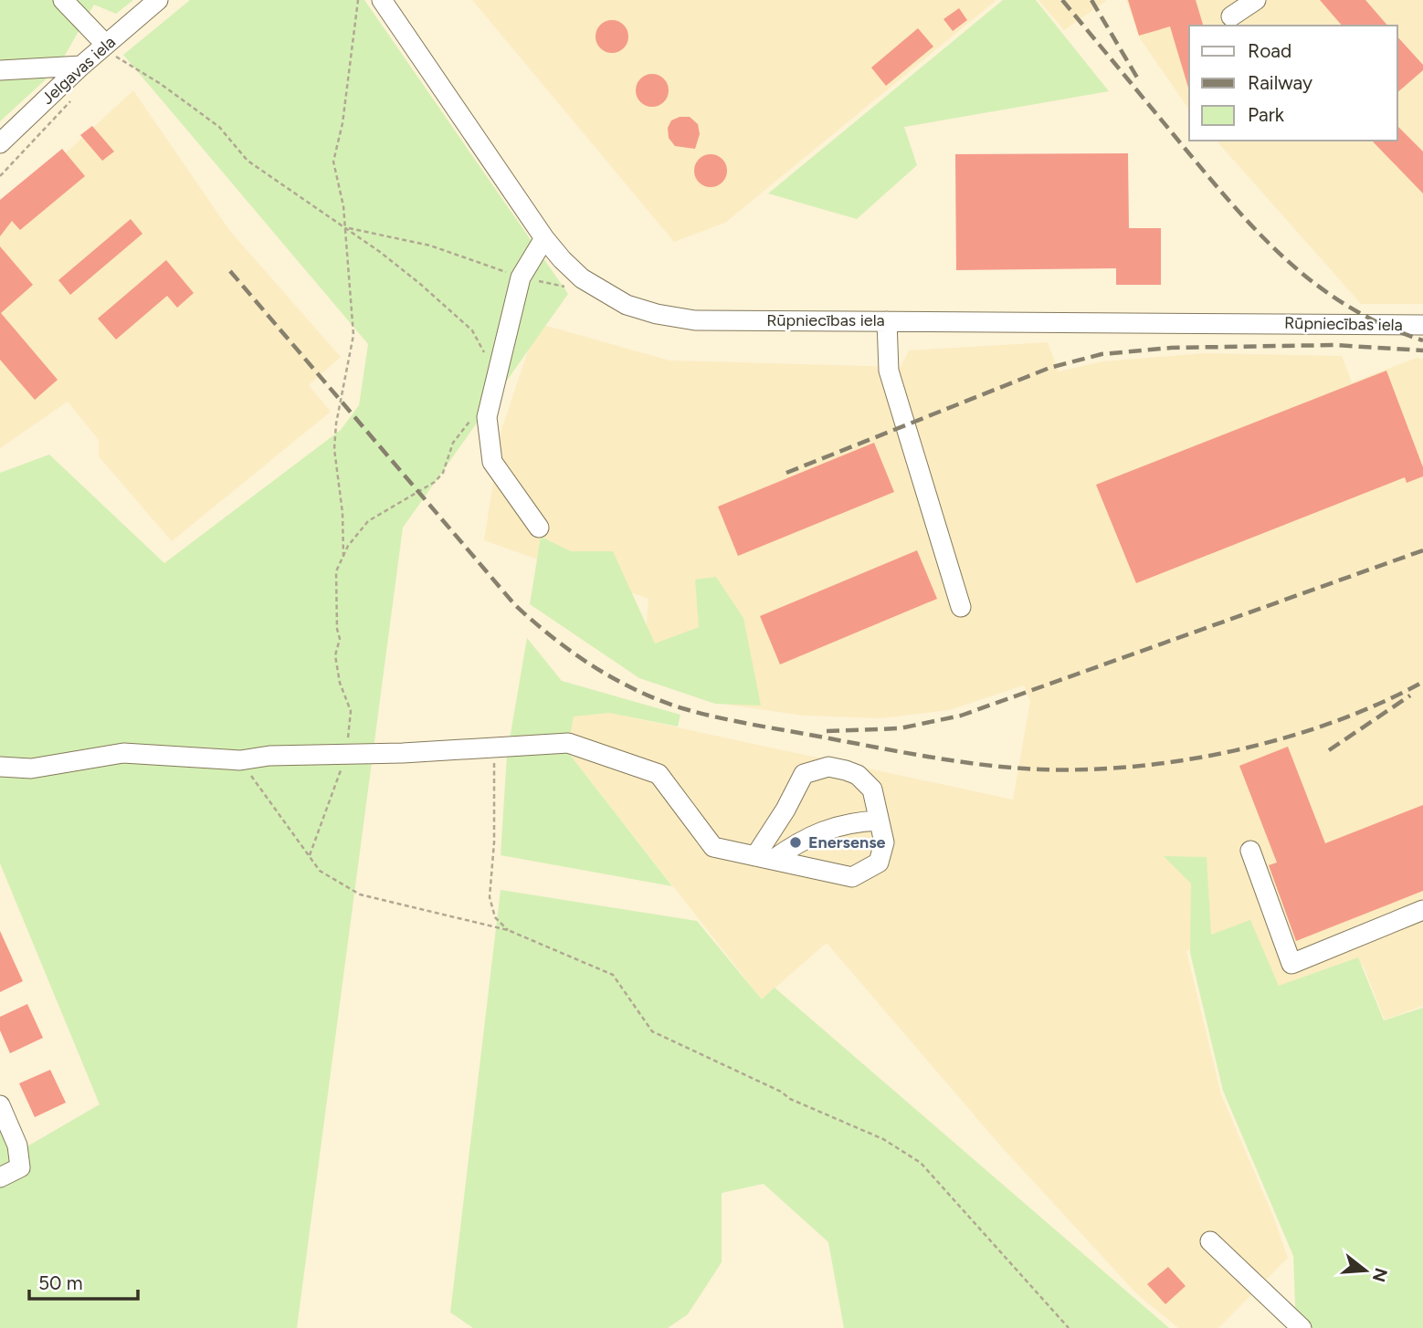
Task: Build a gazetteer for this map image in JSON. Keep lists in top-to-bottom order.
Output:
{
  "streets": {
    "street": ["Jelgavas iela", "Rūpniecības iela"]
  },
  "places": ["Enersense"],
  "legend": ["Road", "Railway", "Park"],
  "scale_bar": "50 m",
  "north": "right"
}
